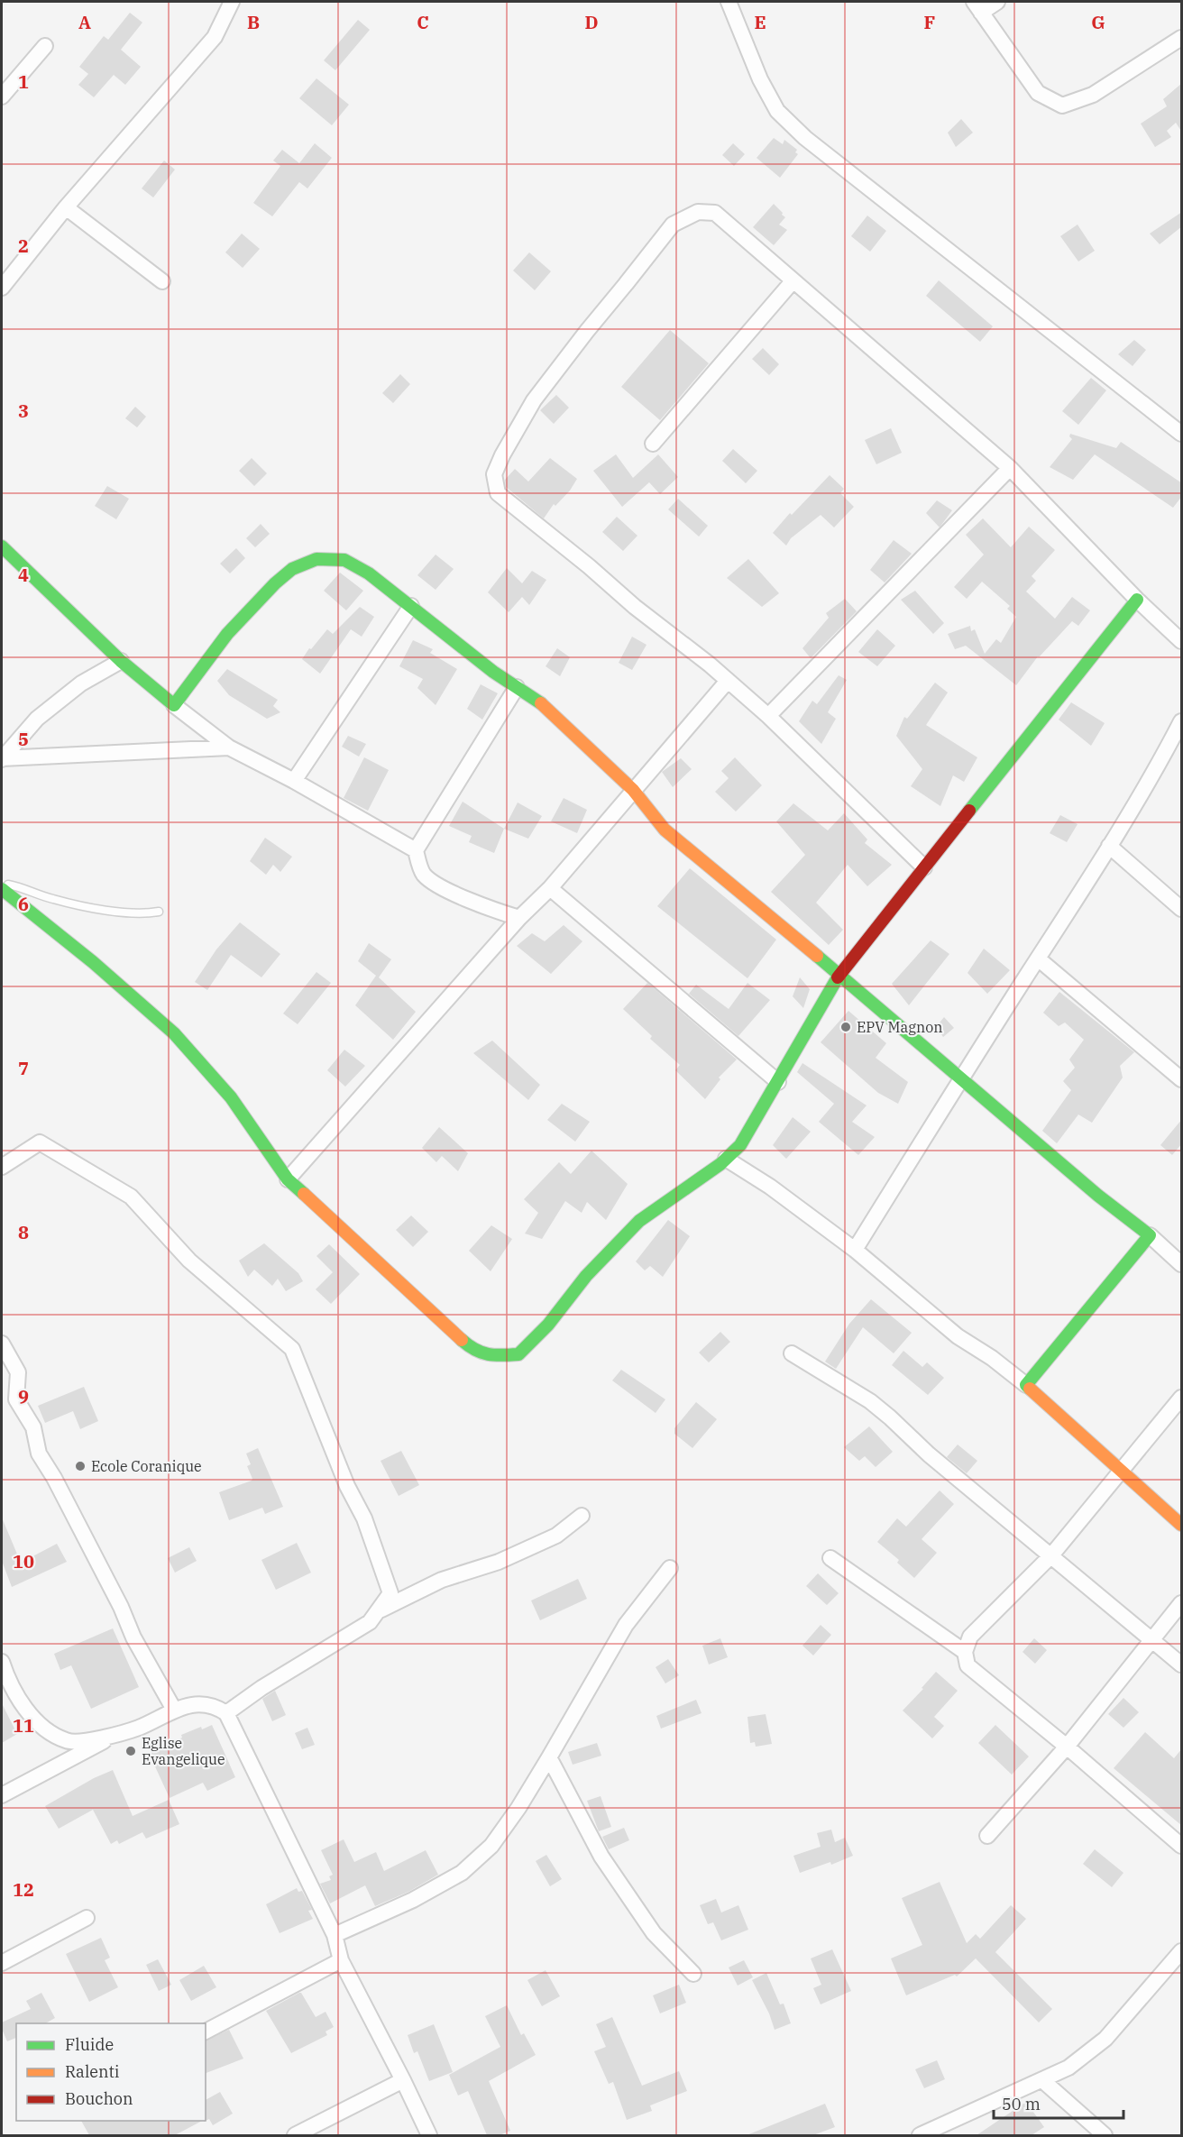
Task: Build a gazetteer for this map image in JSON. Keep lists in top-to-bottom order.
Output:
{
  "places": ["EPV Magnon", "Ecole Coranique", "Eglise Evangelique"],
  "legend": ["Fluide", "Ralenti", "Bouchon"],
  "scale_bar": "50 m",
  "grid": {
    "columns": [
      "A",
      "B",
      "C",
      "D",
      "E",
      "F",
      "G"
    ],
    "rows": [
      "1",
      "2",
      "3",
      "4",
      "5",
      "6",
      "7",
      "8",
      "9",
      "10",
      "11",
      "12"
    ]
  }
}
